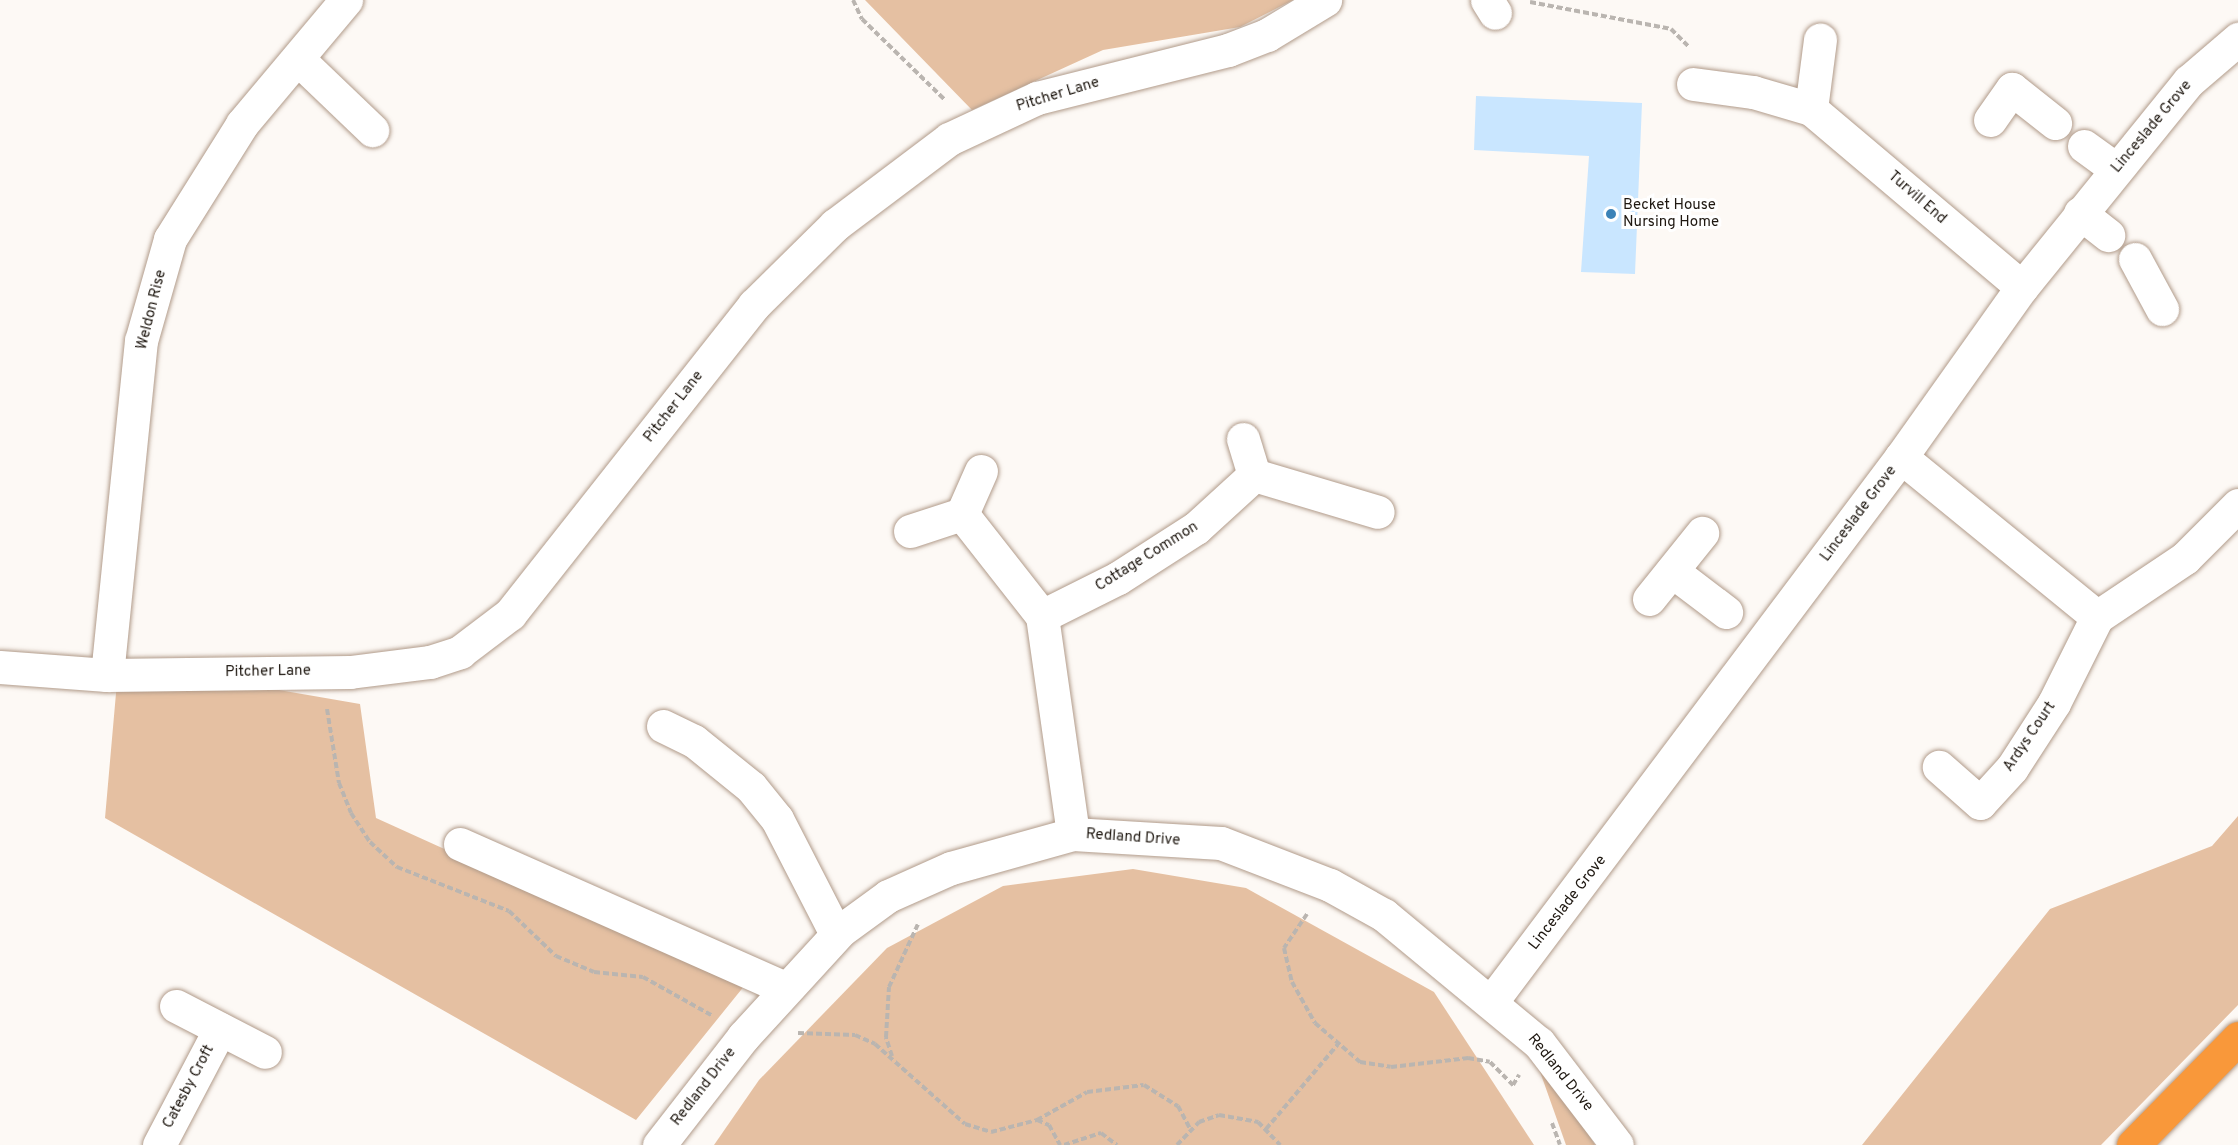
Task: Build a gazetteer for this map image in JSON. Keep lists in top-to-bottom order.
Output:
{
  "streets": {
    "street": [
      "Pitcher Lane",
      "Linceslade Grove",
      "Turvill End",
      "Weldon Rise",
      "Cottage Common",
      "Ardys Court",
      "Redland Drive",
      "Catesby Croft"
    ]
  },
  "crossings": [
    ["Pitcher Lane", "Weldon Rise"],
    ["Linceslade Grove", "Turvill End"],
    ["Linceslade Grove", "Redland Drive"]
  ],
  "places": ["Becket House Nursing Home"]
}
